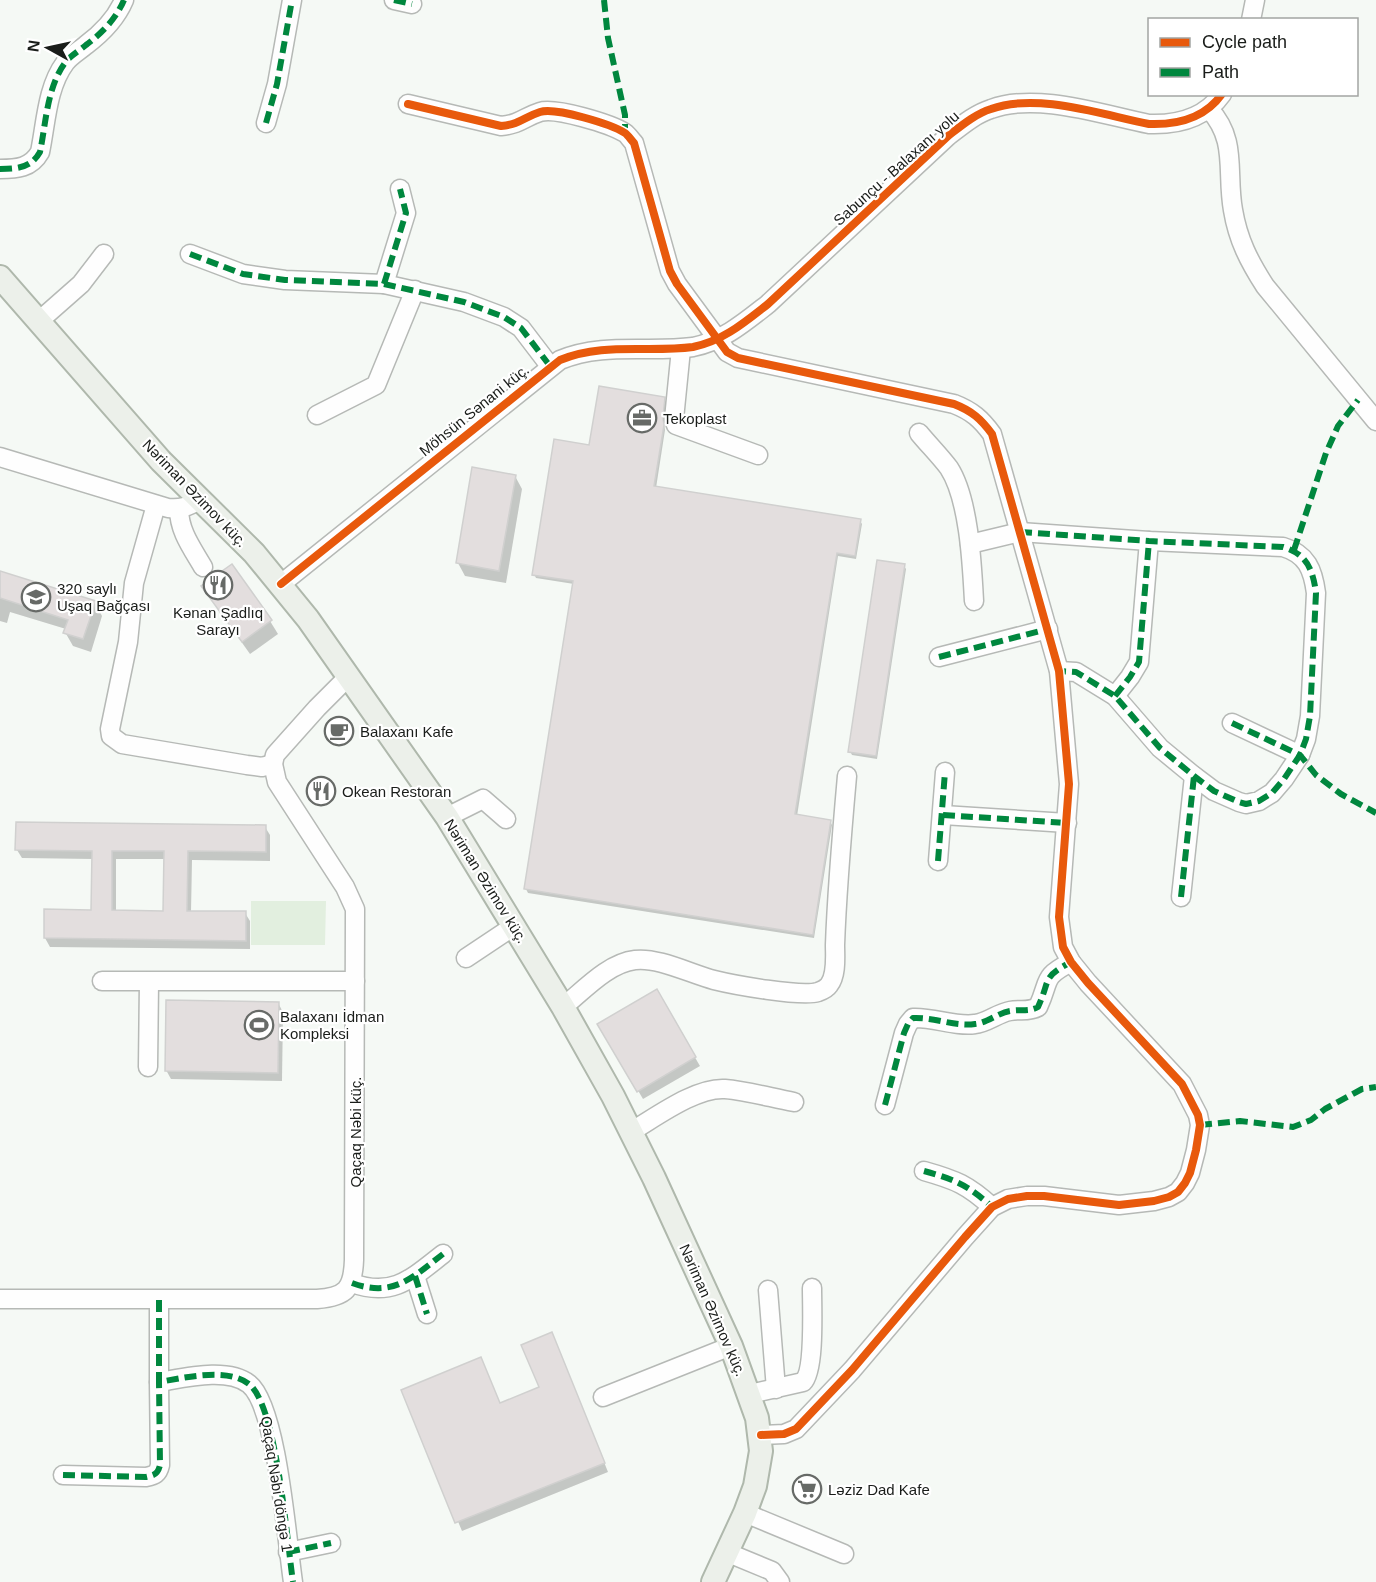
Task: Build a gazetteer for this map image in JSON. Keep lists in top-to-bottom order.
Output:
{
  "streets": {
    "main road": ["Nəriman Əzimov küç."],
    "street": [
      "Sabunçu - Balaxanı yolu",
      "Möhsün Sənani küç.",
      "Qaçaq Nəbi küç.",
      "Qaçaq Nəbi döngə 1"
    ]
  },
  "crossings": [
    ["Sabunçu - Balaxanı yolu", "Möhsün Sənani küç."],
    ["Möhsün Sənani küç.", "Nəriman Əzimov küç."]
  ],
  "places": {
    "office": ["Tekoplast"],
    "restaurant": ["Kənan Şadlıq Sarayı", "Okean Restoran"],
    "school or university": ["320 saylı Uşaq Bağçası"],
    "cafe": ["Balaxanı Kafe"],
    "sports": ["Balaxanı İdman Kompleksi"],
    "supermarket": ["Ləziz Dad Kafe"]
  },
  "legend": ["Cycle path", "Path"],
  "north": "left"
}
